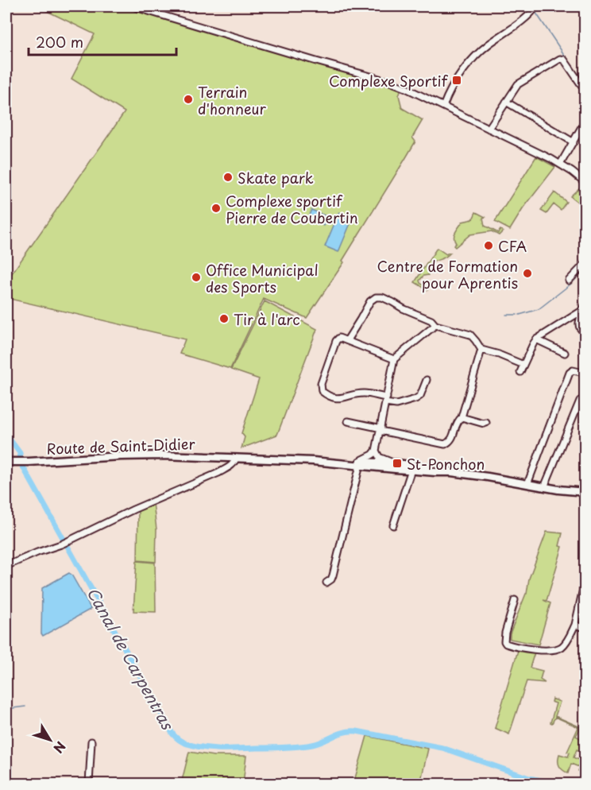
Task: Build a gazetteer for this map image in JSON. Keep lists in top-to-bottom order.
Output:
{
  "streets": {
    "main road": ["Route de Saint-Didier"]
  },
  "water": ["Canal de Carpentras"],
  "places": {
    "transit": ["Complexe Sportif", "St-Ponchon"],
    "other": [
      "Terrain d'honneur",
      "Skate park",
      "Complexe sportif Pierre de Coubertin",
      "CFA",
      "Centre de Formation pour Aprentis",
      "Office Municipal des Sports",
      "Tir à l'arc"
    ]
  },
  "scale_bar": "200 m",
  "north": "bottom right"
}
